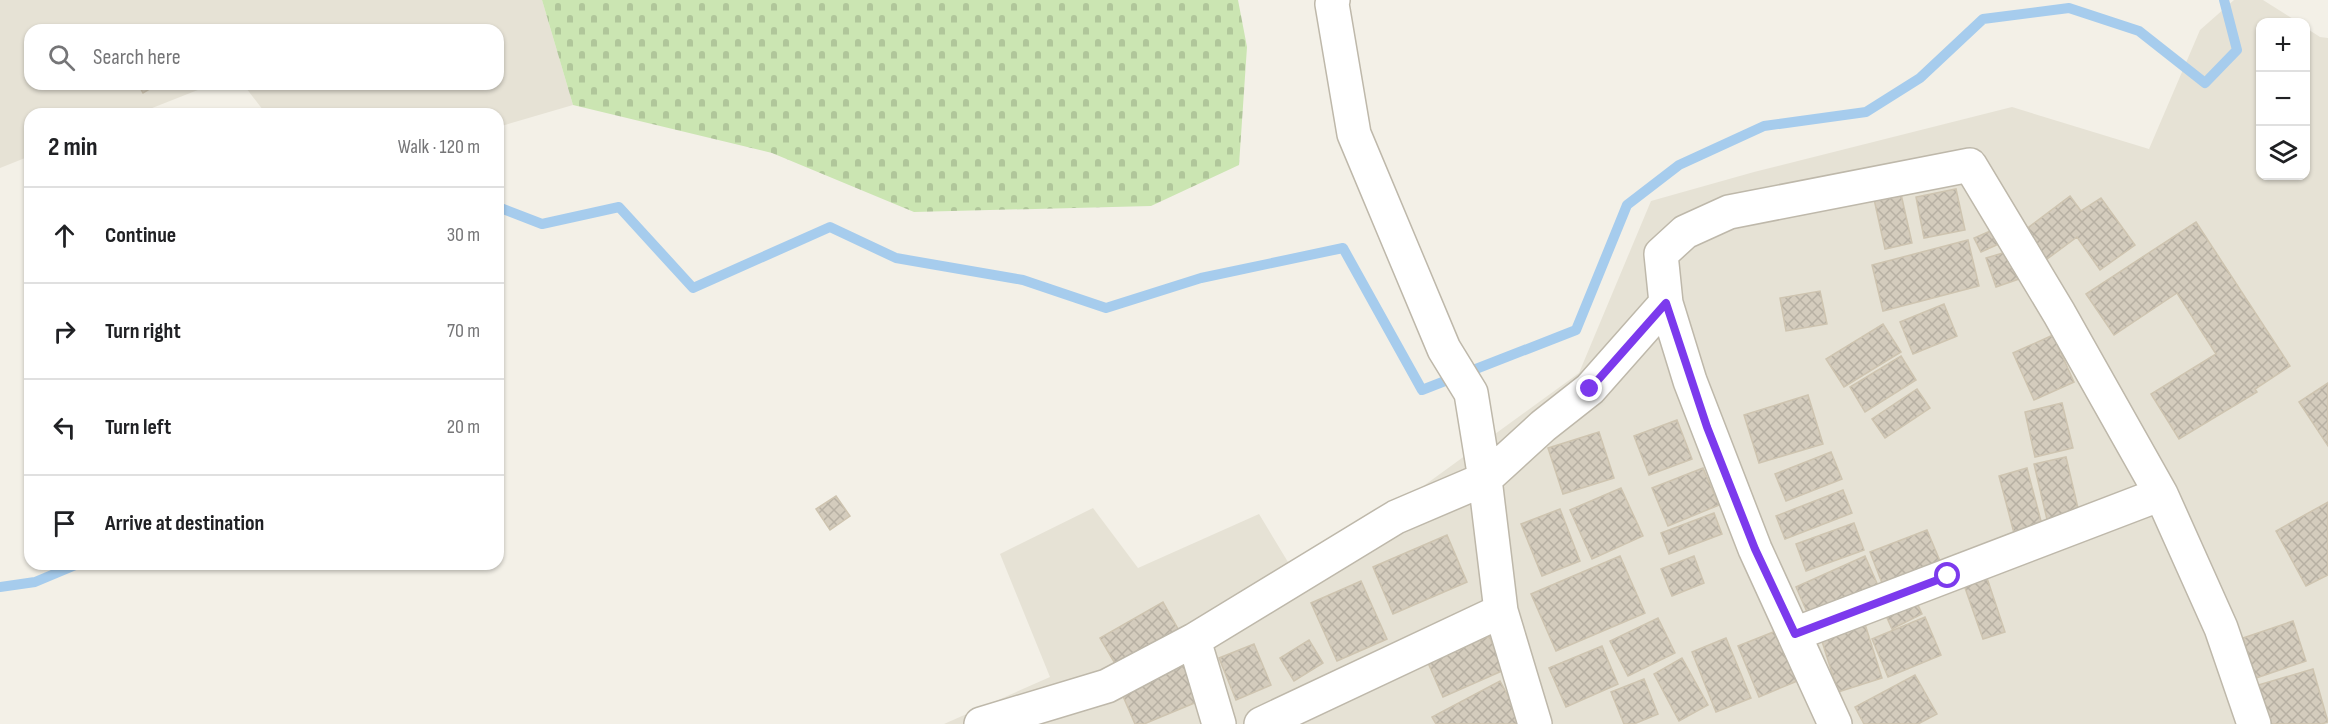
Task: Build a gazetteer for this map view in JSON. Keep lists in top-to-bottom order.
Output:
{
  "page": {
    "map_buttons": ["+", "−"],
    "search": "Search here",
    "heading": ["2 min", "Walk · 120 m"],
    "list": [
      ["Continue", "30 m"],
      ["Turn right", "70 m"],
      ["Turn left", "20 m"],
      "Arrive at destination"
    ]
  }
}
